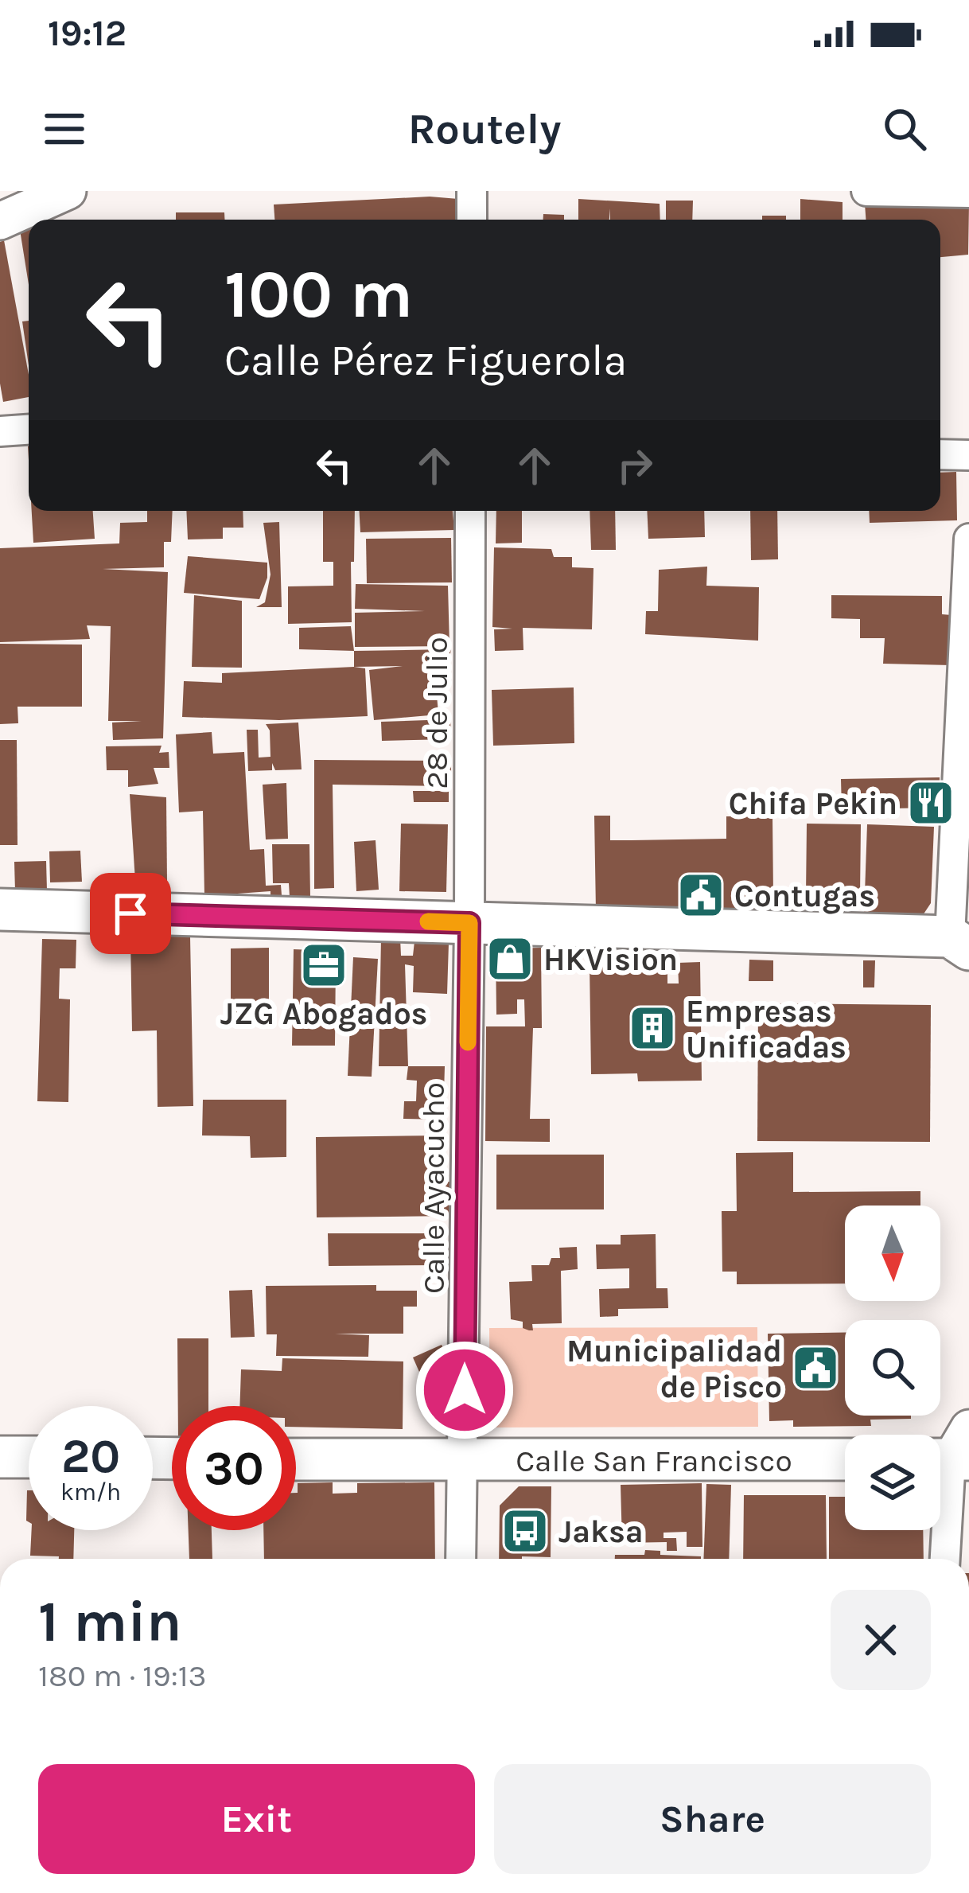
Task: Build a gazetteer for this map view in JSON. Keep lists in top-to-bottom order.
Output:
{
  "streets": {
    "main road": ["Calle San Francisco"],
    "street": ["28 de Julio", "Calle Ayacucho"]
  },
  "crossings": [
    ["28 de Julio", "Calle Ayacucho"],
    ["Calle Ayacucho", "Calle San Francisco"]
  ],
  "places": {
    "restaurant": ["Chifa Pekin"],
    "public building": ["Contugas", "Municipalidad de Pisco"],
    "shop": ["HKVision"],
    "office": ["JZG Abogados"],
    "building": ["Empresas Unificadas"],
    "bus stop": ["Jaksa"]
  },
  "north": "bottom",
  "page": {
    "status": "19:12",
    "header": "Routely",
    "turn": ["100 m", "Calle Pérez Figuerola"],
    "speed": "20 km/h",
    "limit": "30",
    "heading": ["1 min", "180 m · 19:13"],
    "buttons": ["Exit", "Share"]
  }
}
